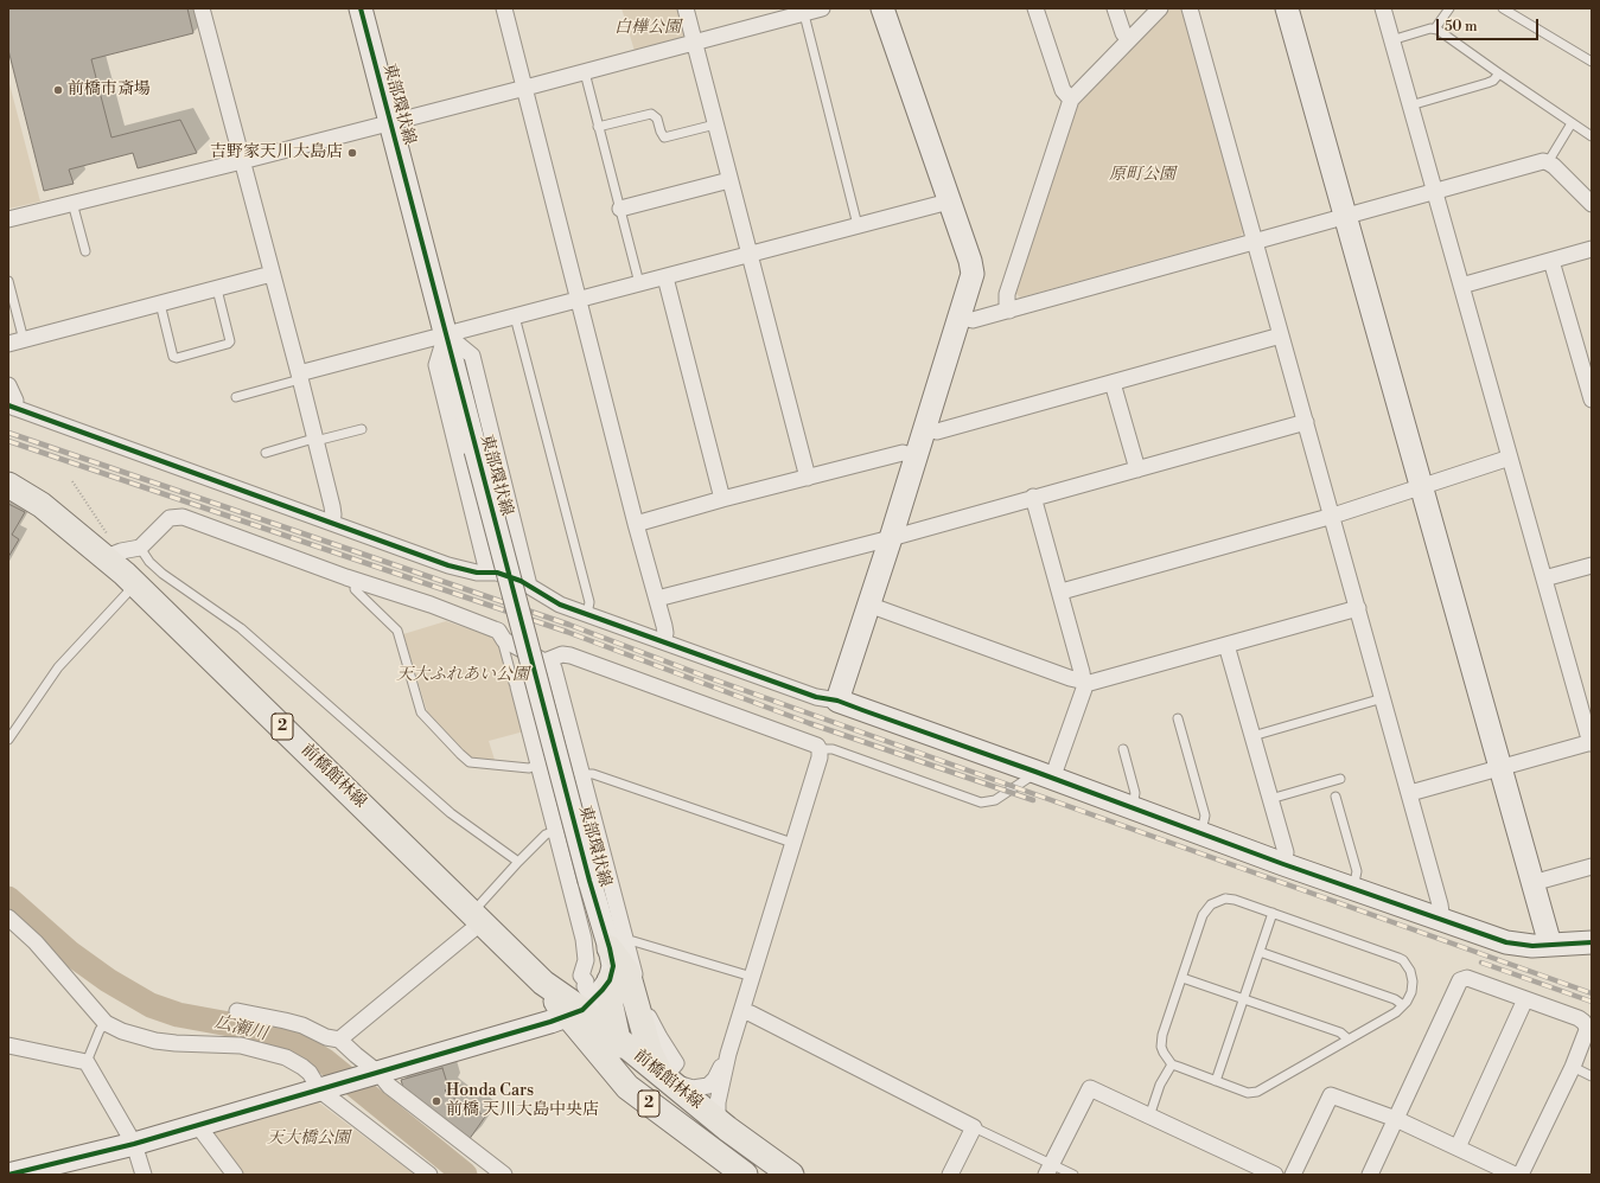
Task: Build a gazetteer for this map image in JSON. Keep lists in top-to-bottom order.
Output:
{
  "streets": {
    "main road": ["2", "前橋館林線"],
    "street": ["東部環状線"]
  },
  "water": ["広瀬川"],
  "parks": [
    "白樺公園",
    "原町公園",
    "天大ふれあい公園",
    "天大橋公園"
  ],
  "places": ["前橋市斎場", "吉野家天川大島店", "Honda Cars 前橋 天川大島中央店"],
  "scale_bar": "50 m"
}
